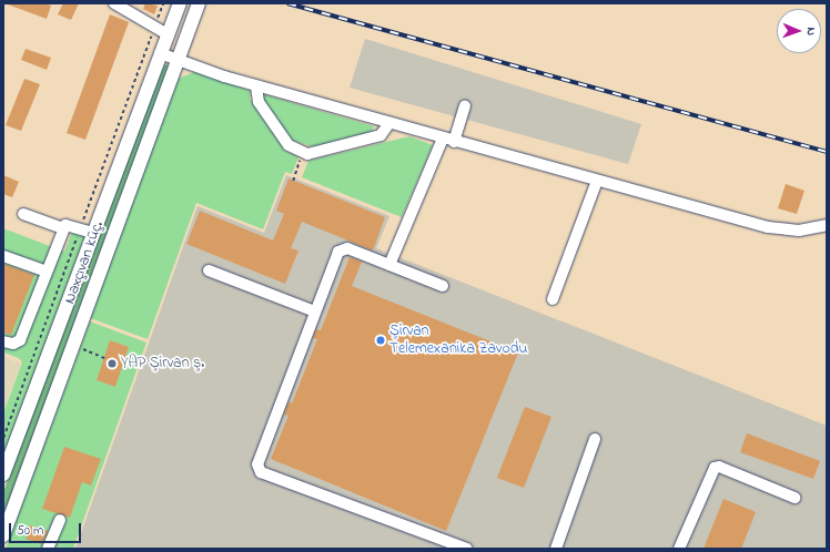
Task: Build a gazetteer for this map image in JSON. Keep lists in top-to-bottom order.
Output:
{
  "streets": {
    "main road": ["Naxçıvan küç."]
  },
  "places": ["Şirvan Telemexanika Zavodu", "YAP Şirvan ş."],
  "scale_bar": "50 m",
  "north": "right"
}
